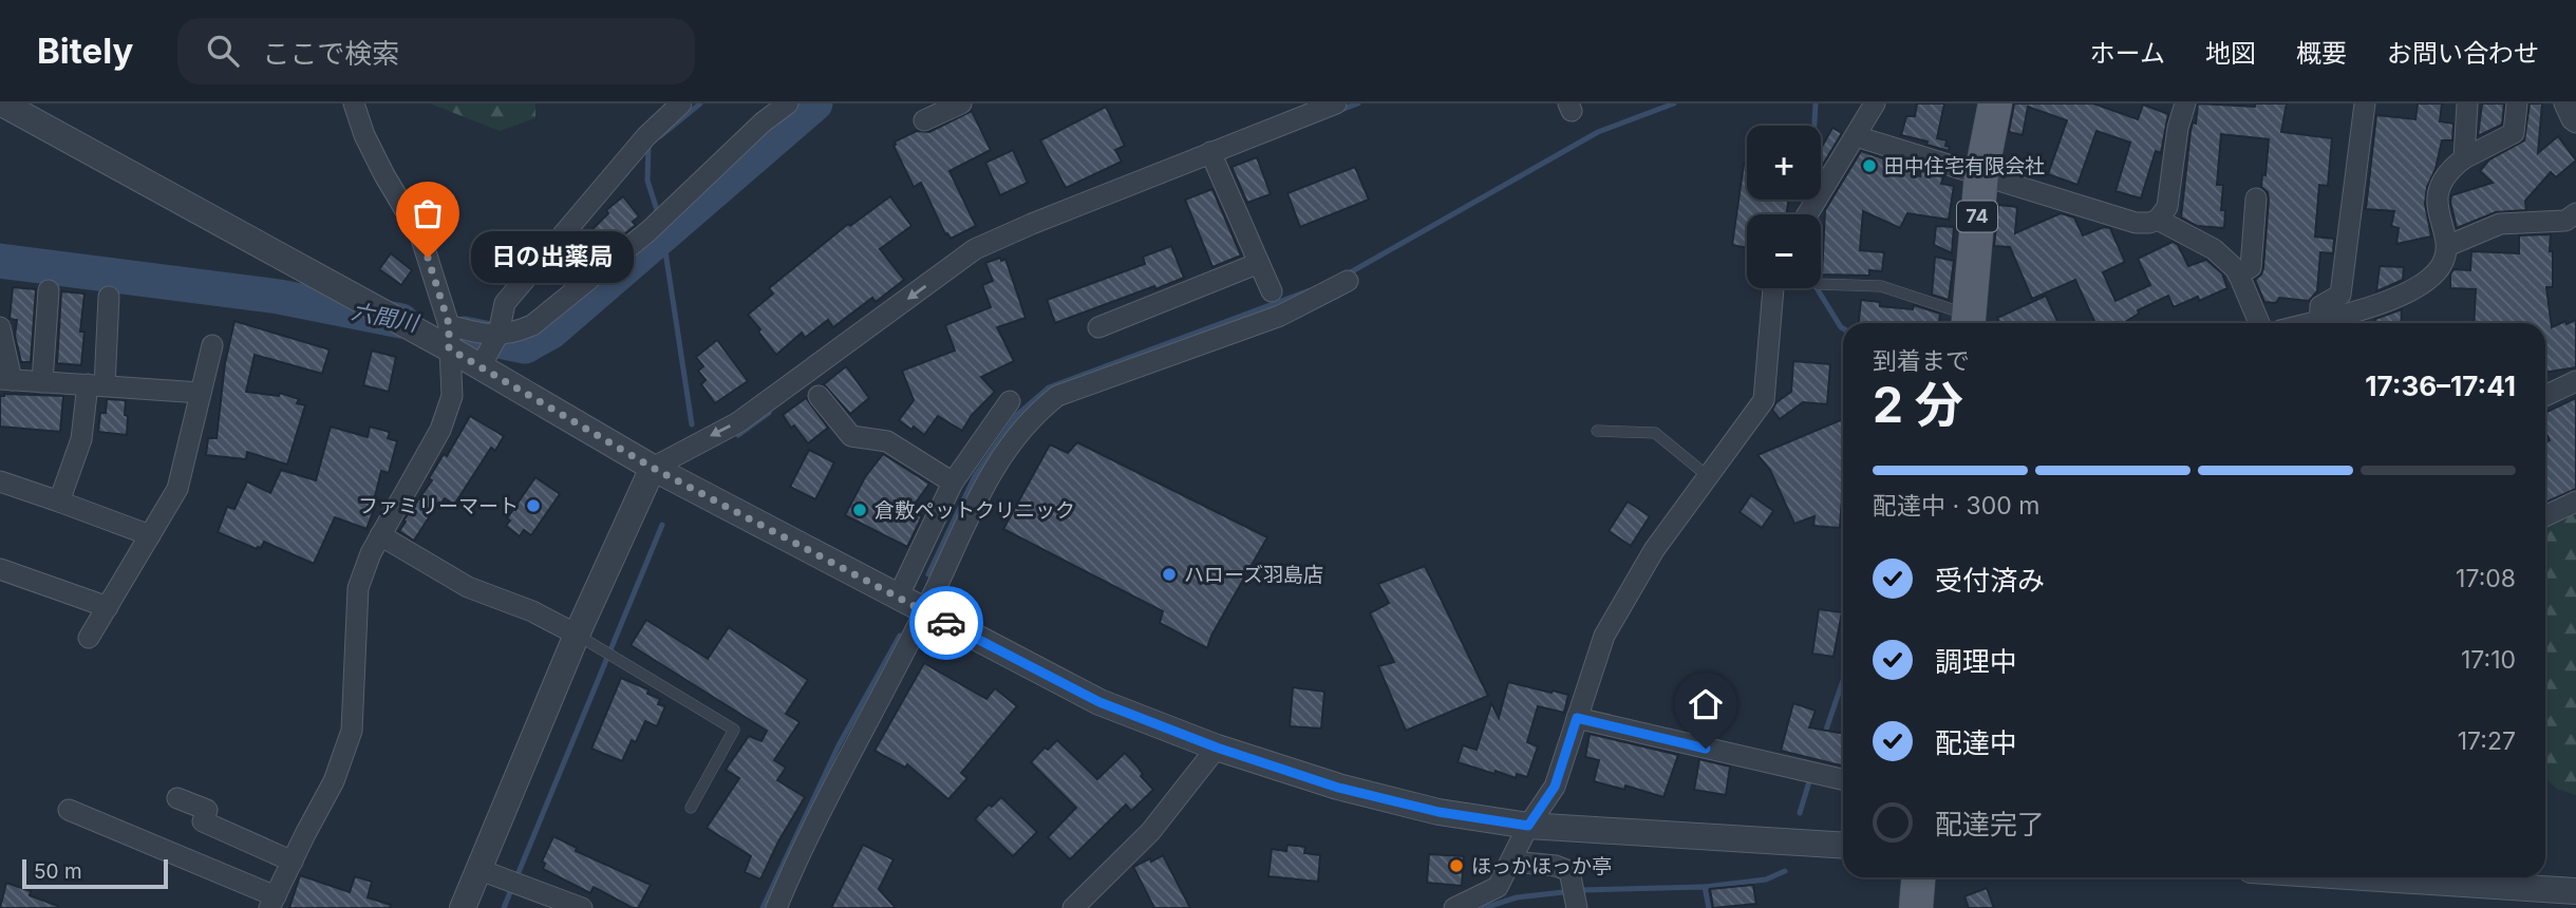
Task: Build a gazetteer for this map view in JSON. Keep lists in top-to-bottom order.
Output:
{
  "streets": {
    "main road": ["74"]
  },
  "water": ["六間川"],
  "places": [
    "田中住宅有限会社",
    "日の出薬局",
    "ファミリーマート",
    "倉敷ペットクリニック",
    "ハローズ羽島店",
    "ほっかほっか亭"
  ],
  "scale_bar": "50 m",
  "page": {
    "header": "Bitely",
    "search": "ここで検索",
    "nav": [
      "ホーム",
      "地図",
      "概要",
      "お問い合わせ"
    ],
    "map_buttons": ["+", "−"],
    "bubble": "日の出薬局",
    "heading": ["2 分", "到着まで", "17:36–17:41"],
    "bar": "配達中 · 300 m",
    "list": [
      ["受付済み", "17:08"],
      ["調理中", "17:10"],
      ["配達中", "17:27"],
      "配達完了"
    ],
    "scale": "50 m"
  }
}
